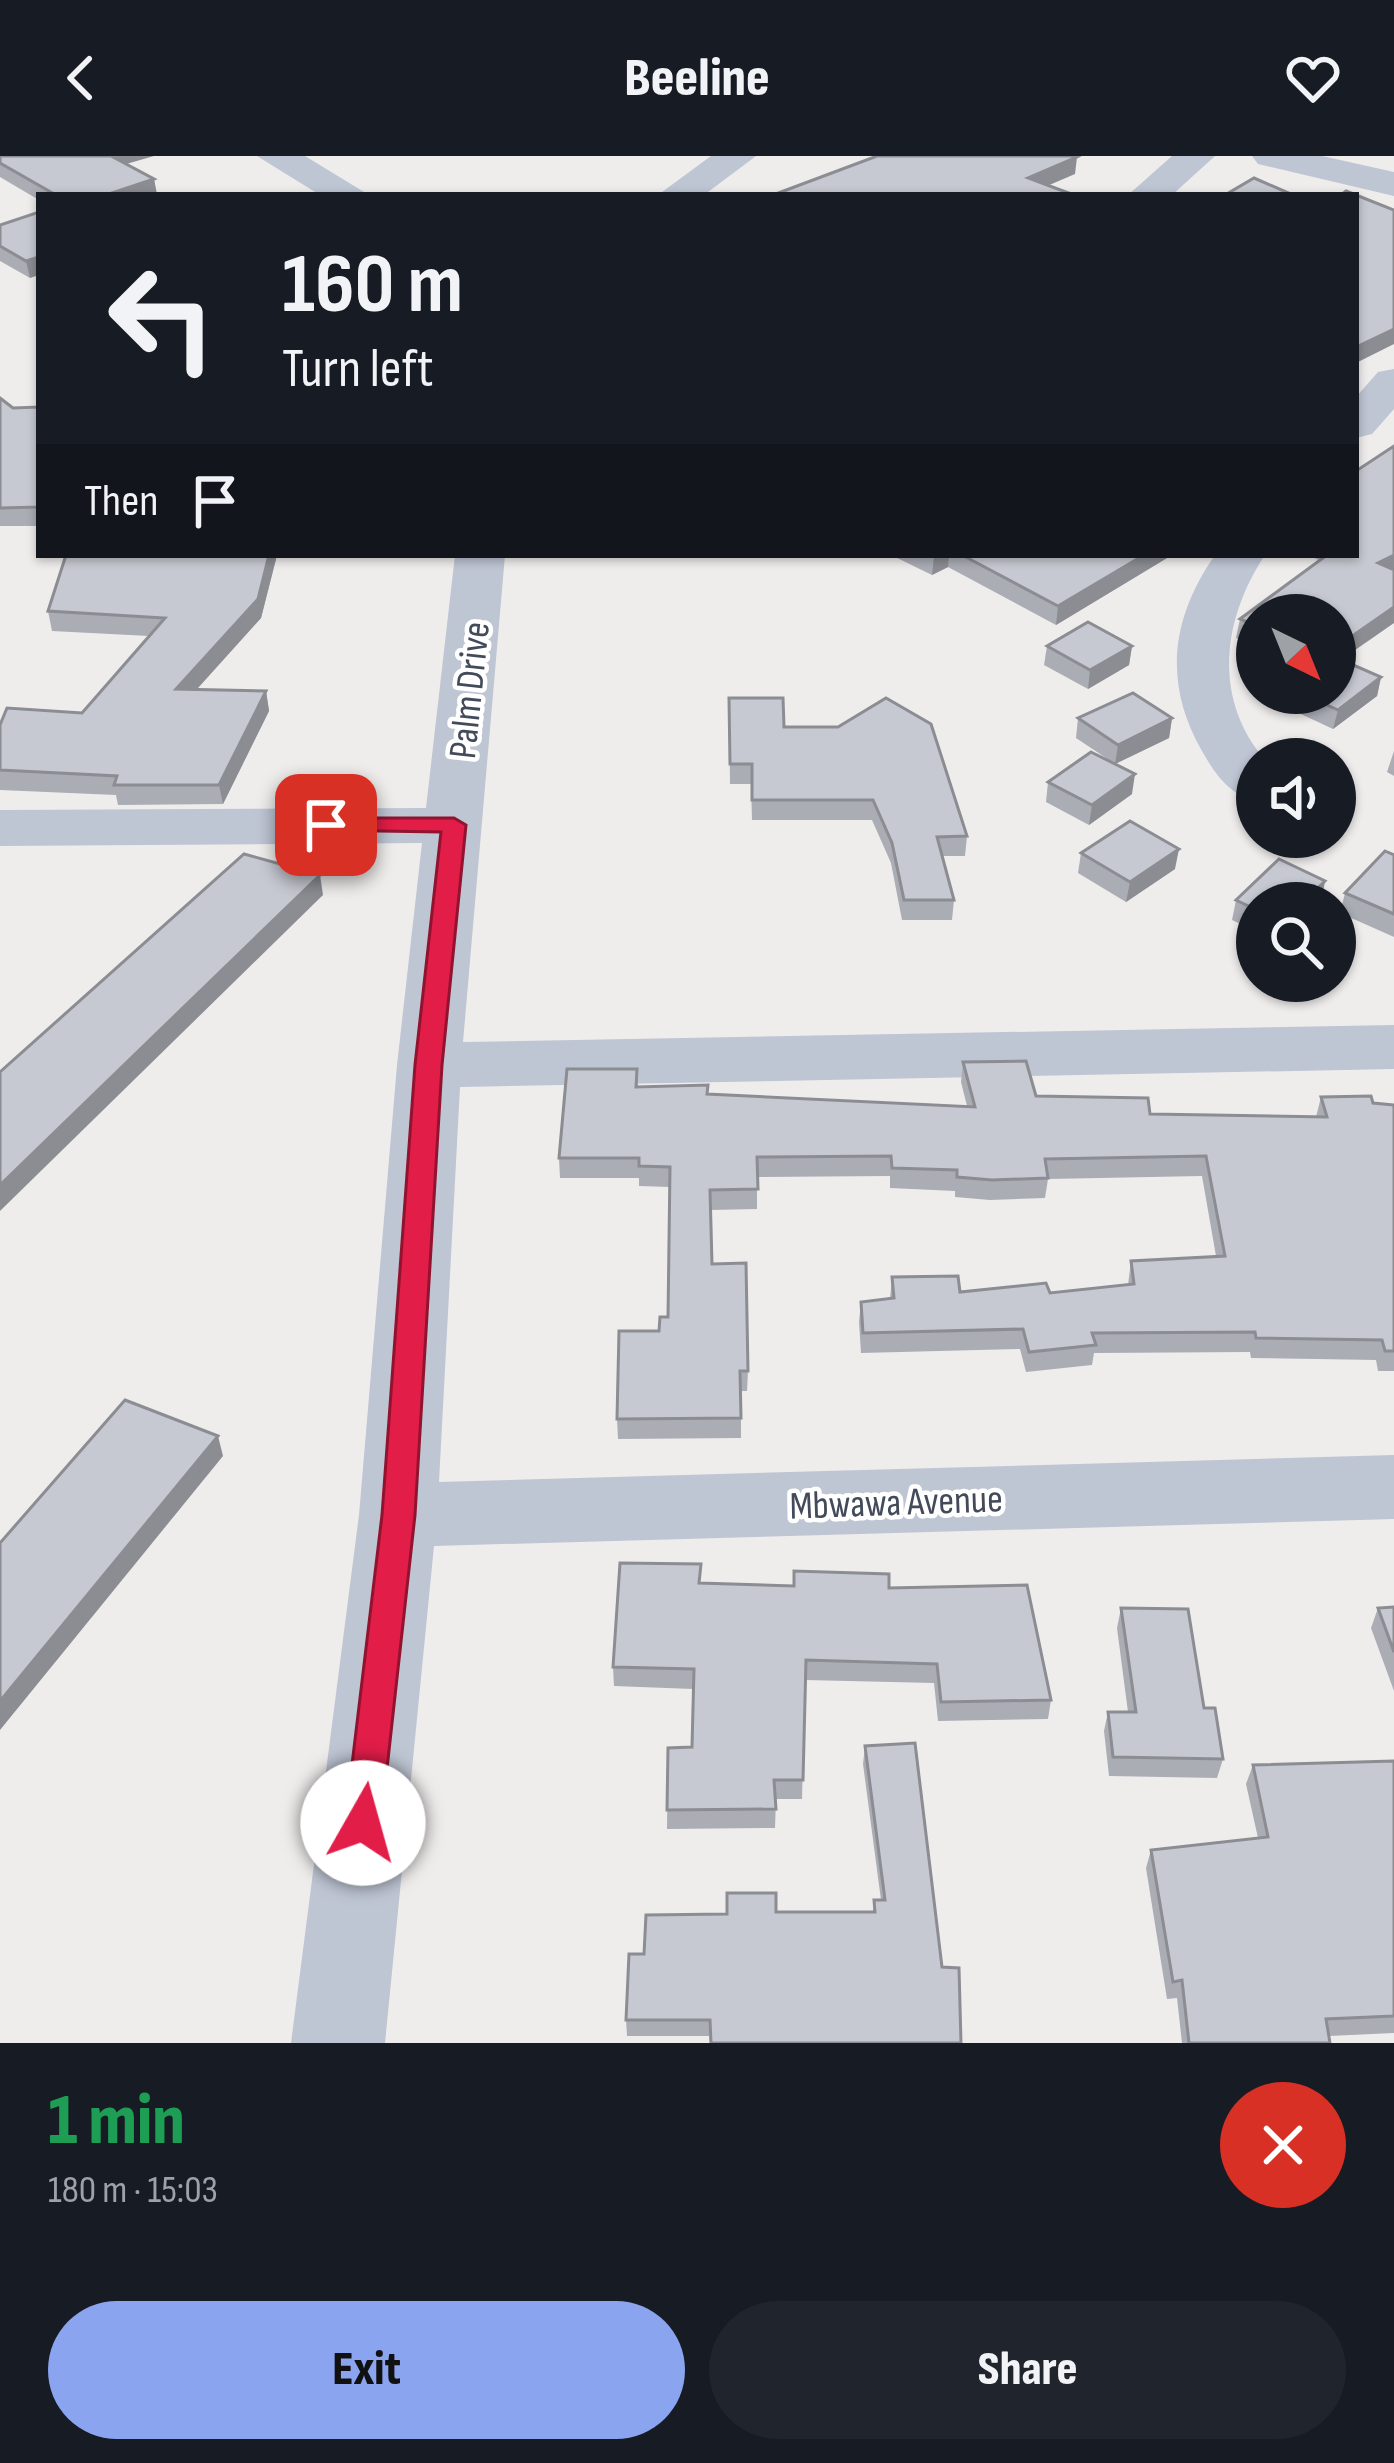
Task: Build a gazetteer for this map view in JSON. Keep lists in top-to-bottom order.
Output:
{
  "streets": {
    "street": ["Palm Drive", "Mbwawa Avenue"]
  },
  "crossings": [
    ["Palm Drive", "Mbwawa Avenue"]
  ],
  "north": "bottom right",
  "page": {
    "header": "Beeline",
    "turn": ["160 m", "Turn left"],
    "then": "Then",
    "heading": ["1 min", "180 m · 15:03"],
    "buttons": ["Exit", "Share"]
  }
}
